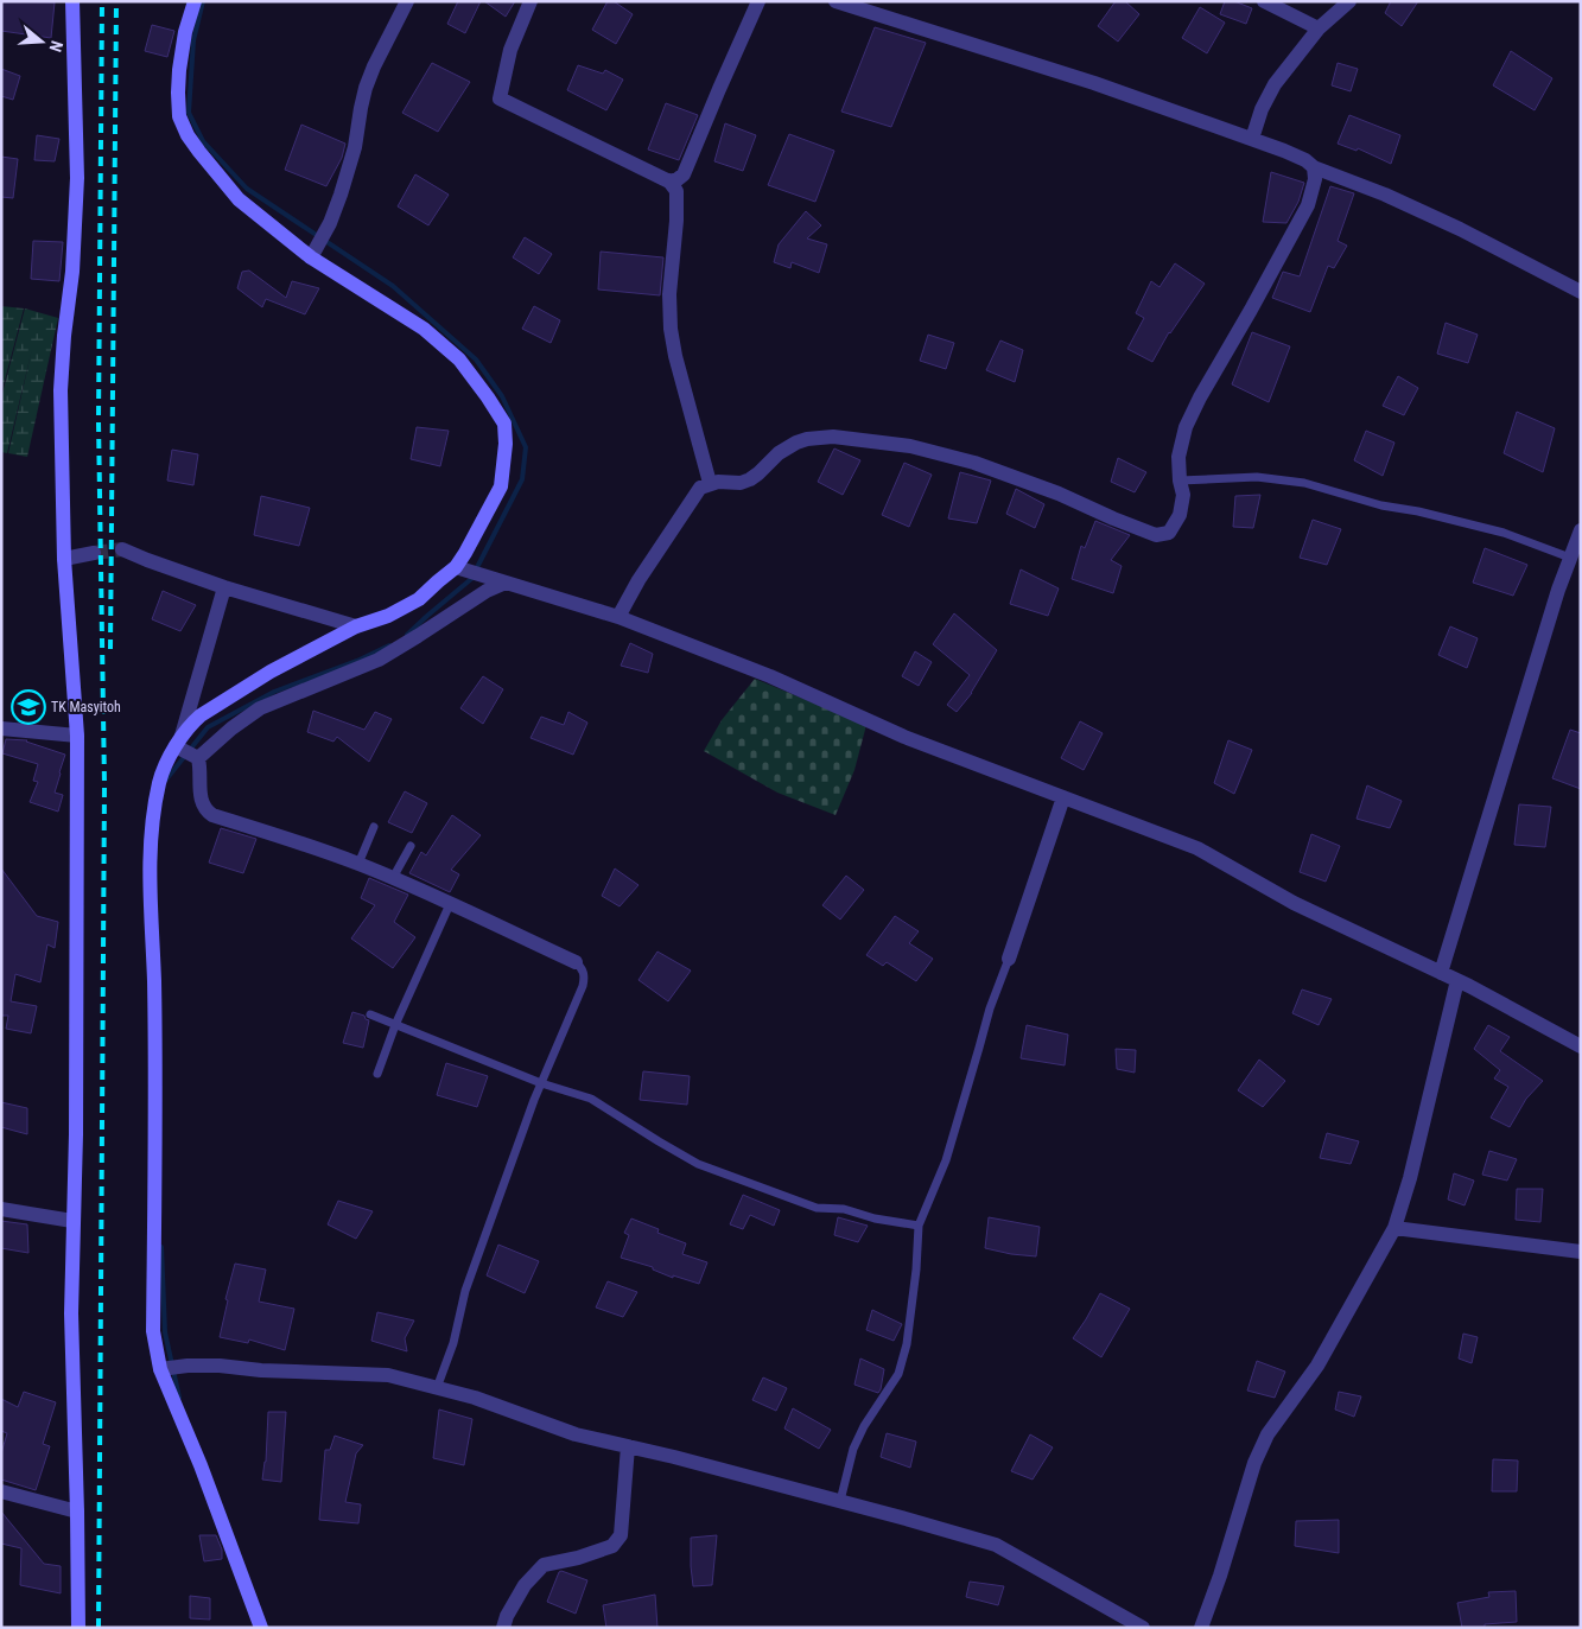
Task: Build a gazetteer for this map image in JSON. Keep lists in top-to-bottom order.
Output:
{
  "places": {
    "school or university": ["TK Masyitoh"]
  },
  "north": "right"
}
